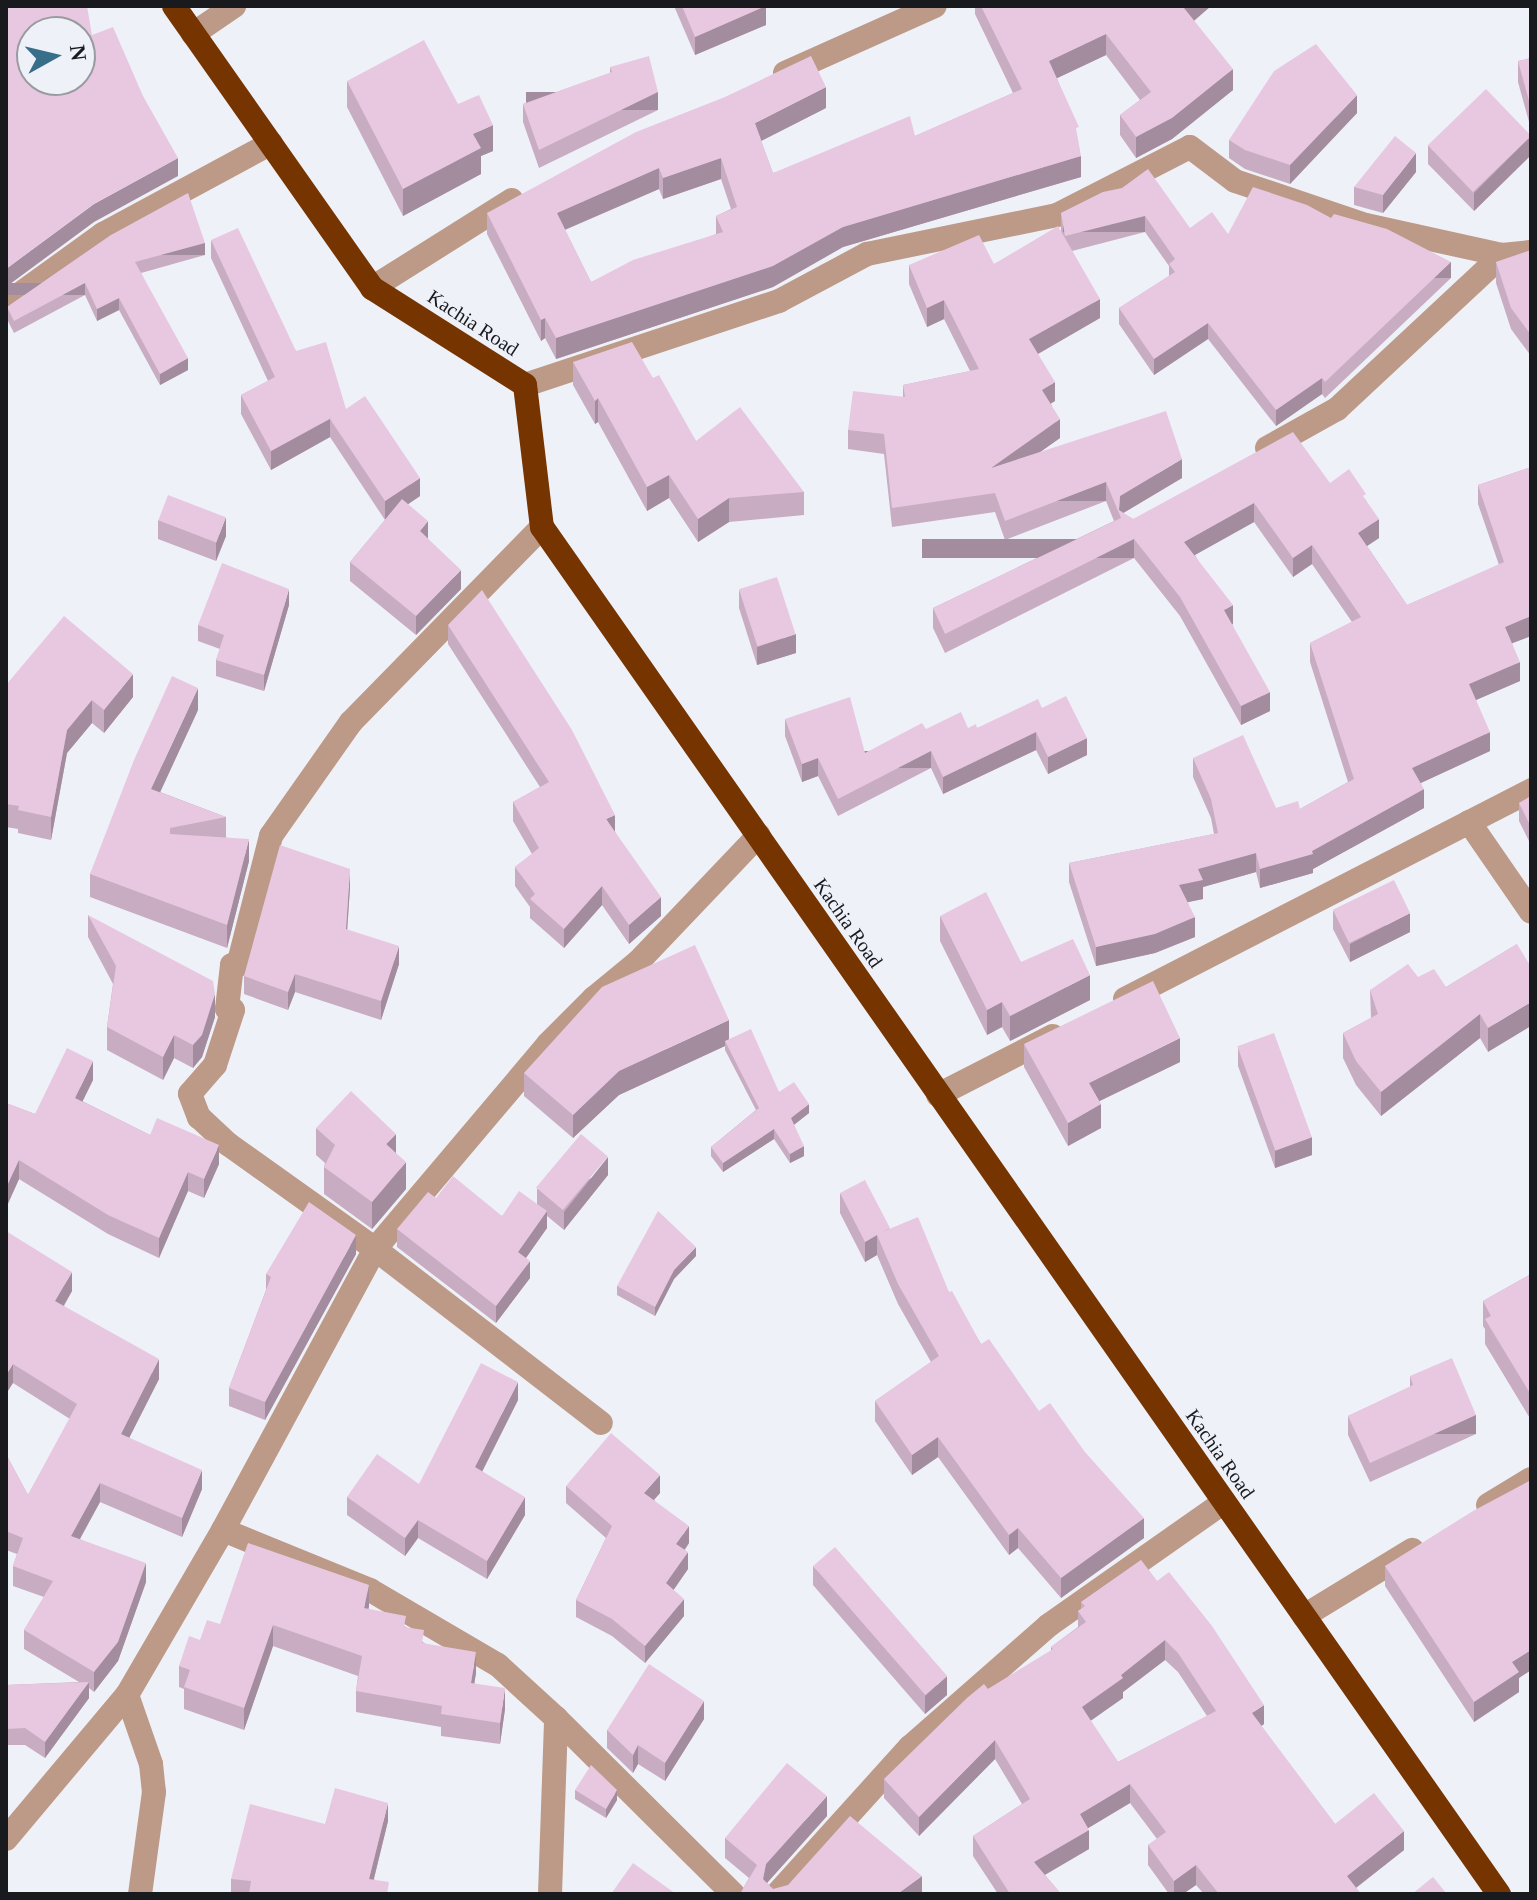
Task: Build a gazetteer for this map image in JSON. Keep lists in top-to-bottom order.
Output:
{
  "streets": {
    "highway": ["Kachia Road"]
  },
  "north": "right"
}
